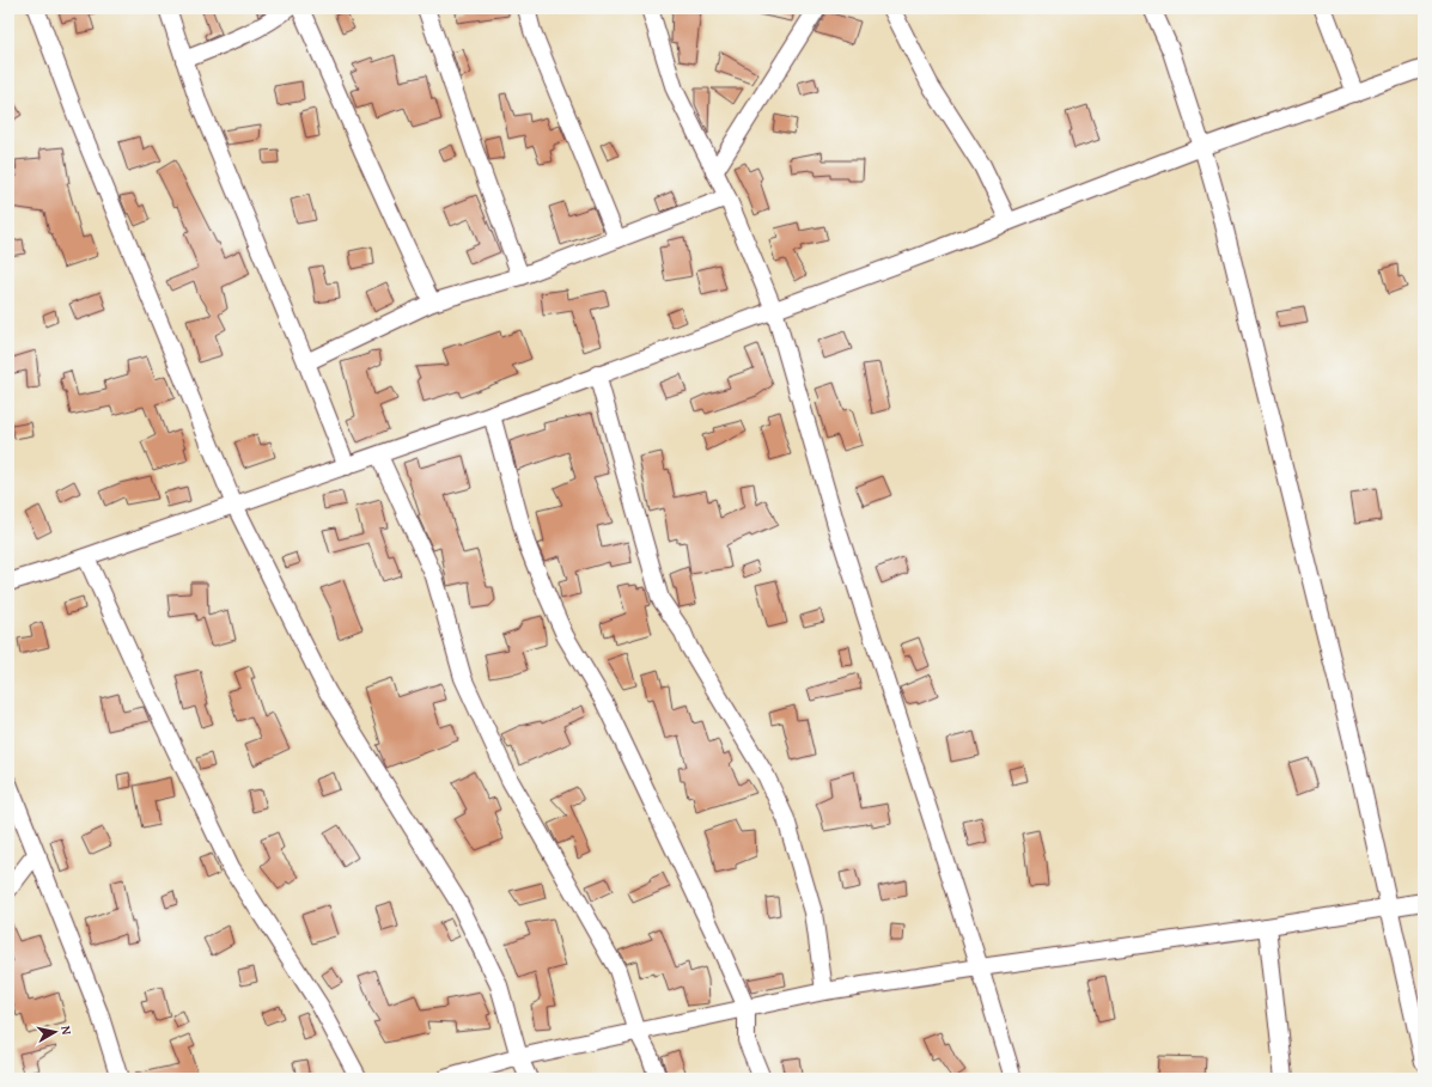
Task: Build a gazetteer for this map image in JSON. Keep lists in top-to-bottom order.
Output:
{
  "north": "right"
}
